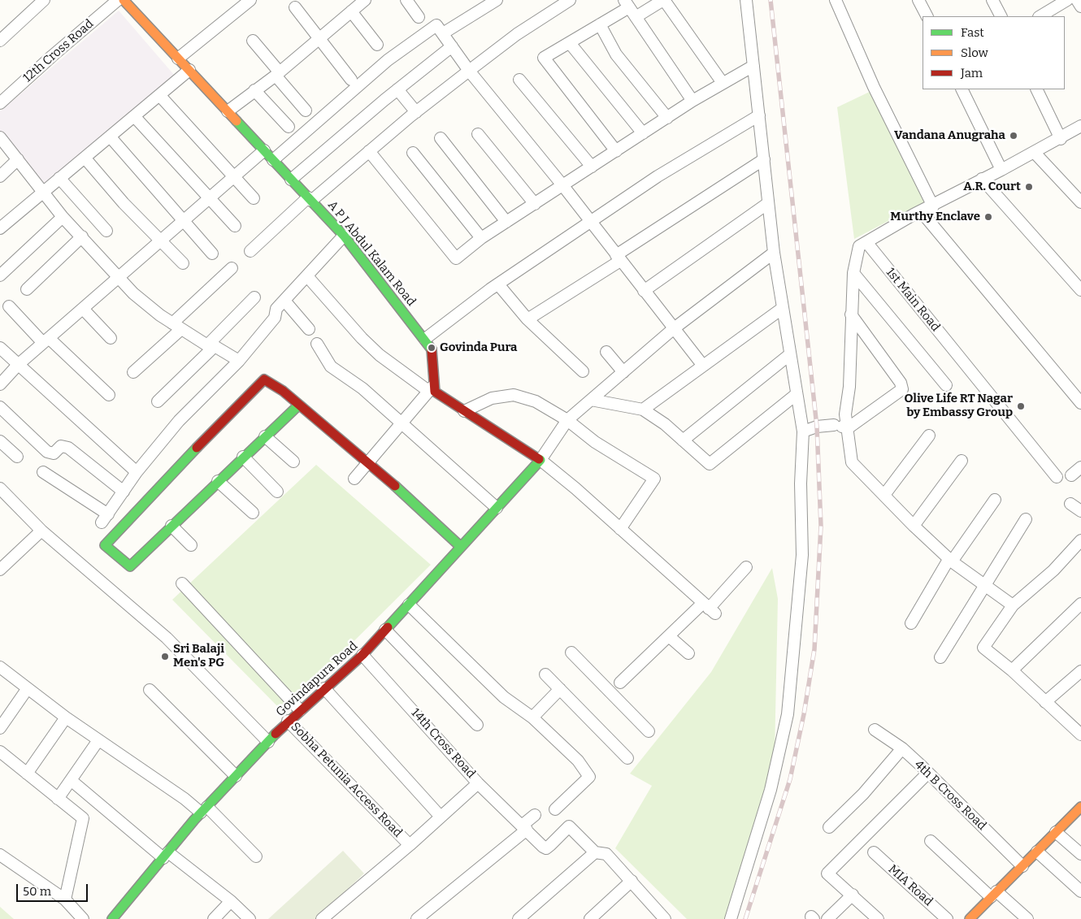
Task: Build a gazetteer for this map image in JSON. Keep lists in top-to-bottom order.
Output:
{
  "streets": {
    "street": [
      "12th Cross Road",
      "A P J Abdul Kalam Road",
      "1st Main Road",
      "Govindapura Road",
      "14th Cross Road",
      "Sobha Petunia Access Road",
      "4th B Cross Road",
      "MIA Road"
    ]
  },
  "crossings": [
    ["Govindapura Road", "14th Cross Road"],
    ["Govindapura Road", "Sobha Petunia Access Road"]
  ],
  "places": [
    "Vandana Anugraha",
    "A.R. Court",
    "Murthy Enclave",
    "Govinda Pura",
    "Olive Life RT Nagar by Embassy Group",
    "Sri Balaji Men's PG"
  ],
  "legend": ["Fast", "Slow", "Jam"],
  "scale_bar": "50 m"
}
